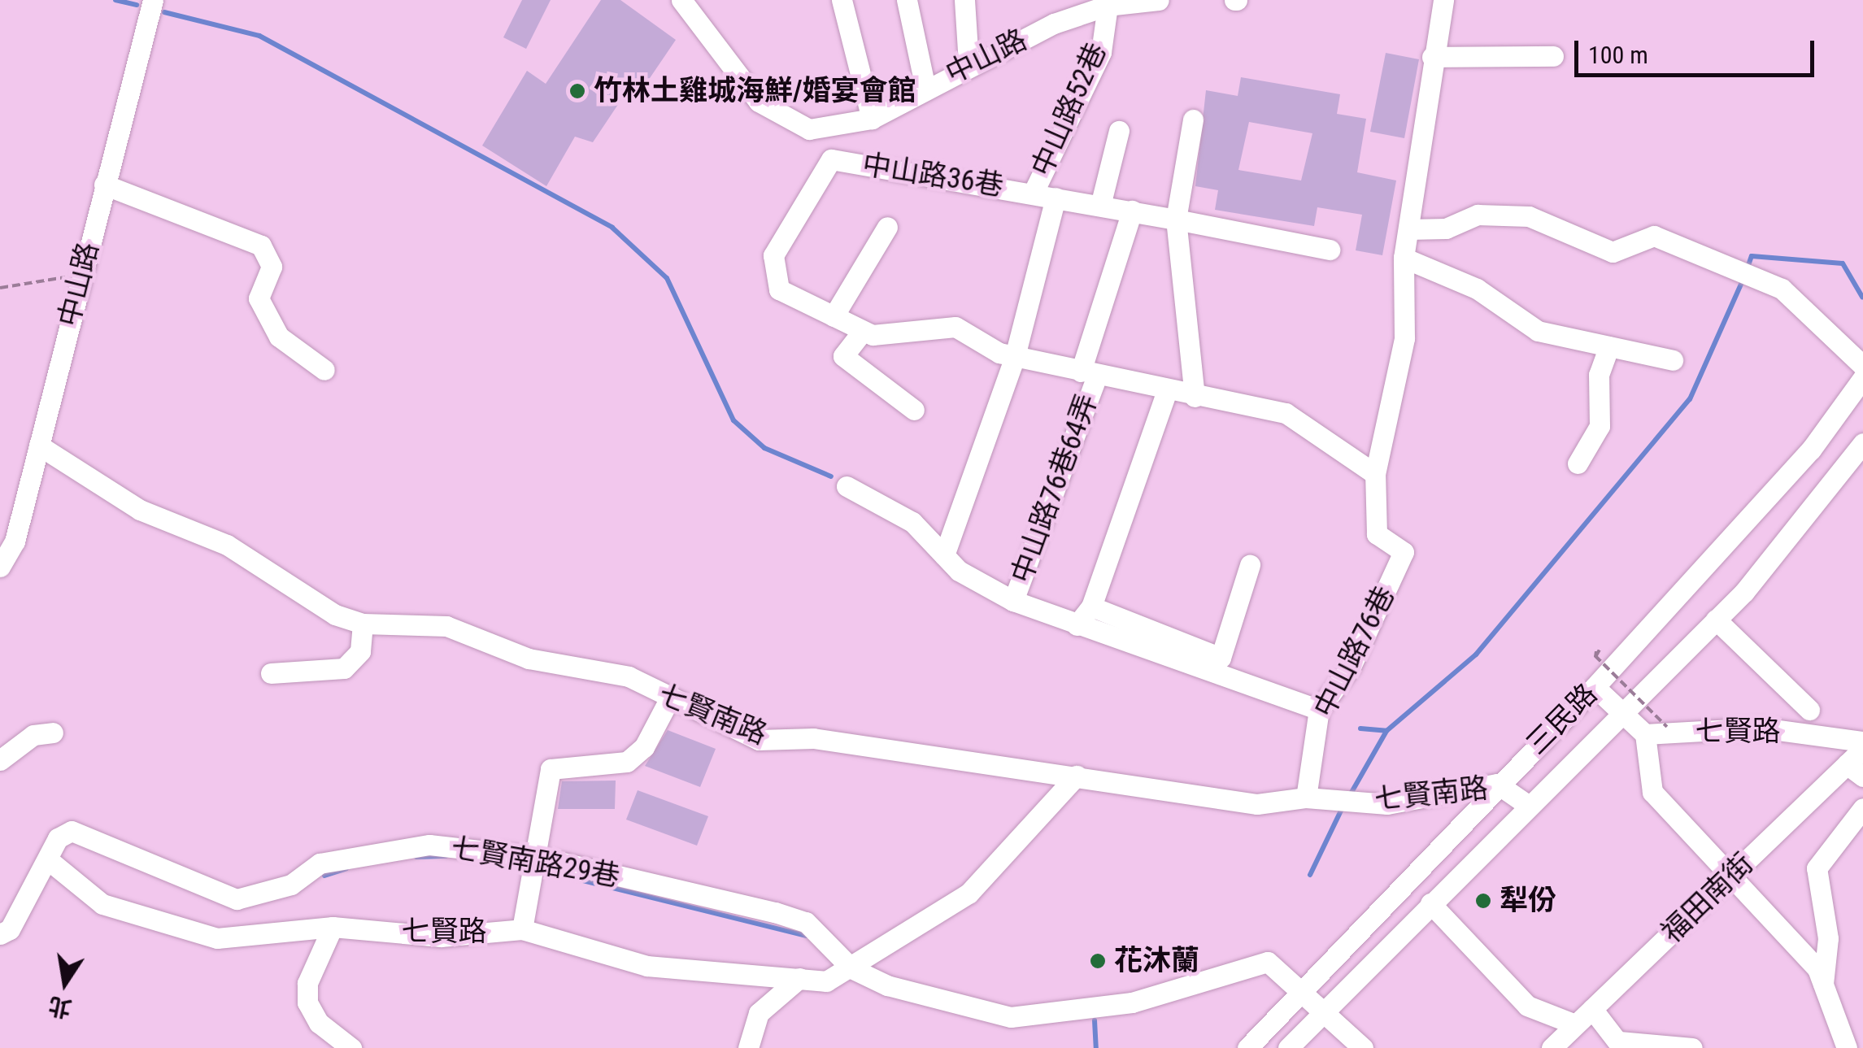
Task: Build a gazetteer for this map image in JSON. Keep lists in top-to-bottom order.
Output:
{
  "streets": {
    "street": [
      "中山路",
      "中山路52巷",
      "中山路36巷",
      "中山路76巷64弄",
      "中山路76巷",
      "七賢南路",
      "三民路",
      "七賢路",
      "七賢南路29巷",
      "福田南街"
    ]
  },
  "crossings": [
    ["中山路", "中山路52巷"],
    ["中山路", "中山路36巷"],
    ["中山路", "七賢南路"],
    ["中山路52巷", "中山路36巷"],
    ["中山路52巷", "中山路76巷64弄"],
    ["中山路36巷", "中山路76巷64弄"],
    ["中山路76巷", "七賢南路"],
    ["七賢南路", "三民路"],
    ["七賢南路", "七賢路"],
    ["七賢路", "七賢南路29巷"]
  ],
  "places": ["竹林土雞城海鮮/婚宴會館", "犁份", "花沐蘭"],
  "scale_bar": "100 m",
  "north": "bottom"
}
